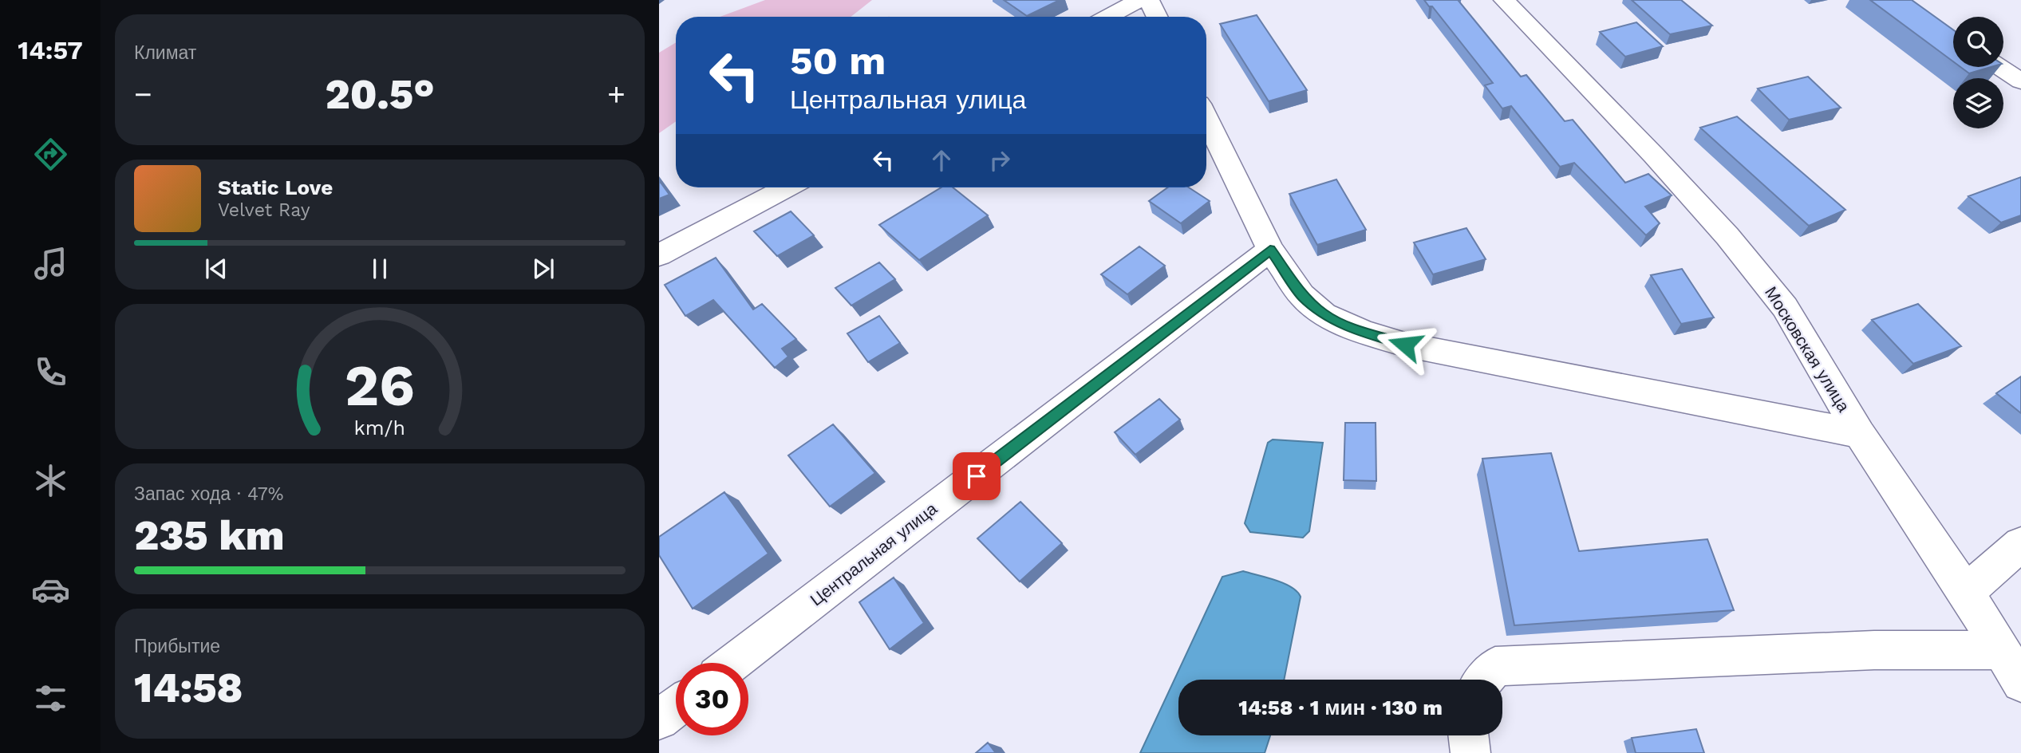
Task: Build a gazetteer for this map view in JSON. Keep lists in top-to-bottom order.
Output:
{
  "streets": {
    "street": ["Московская улица", "Центральная улица"]
  },
  "page": {
    "tabs": "14:57",
    "tile": [
      "Климат",
      ["Запас хода · 47%", "235 km"],
      ["Прибытие", "14:58"]
    ],
    "turn": ["50 m", "Центральная улица"],
    "heat": ["−", "20.5°", "+"],
    "song": ["Static Love", "Velvet Ray"],
    "limit": "30",
    "trip": "14:58 · 1 мин · 130 m",
    "gauge": ["26", "km/h"]
  }
}
